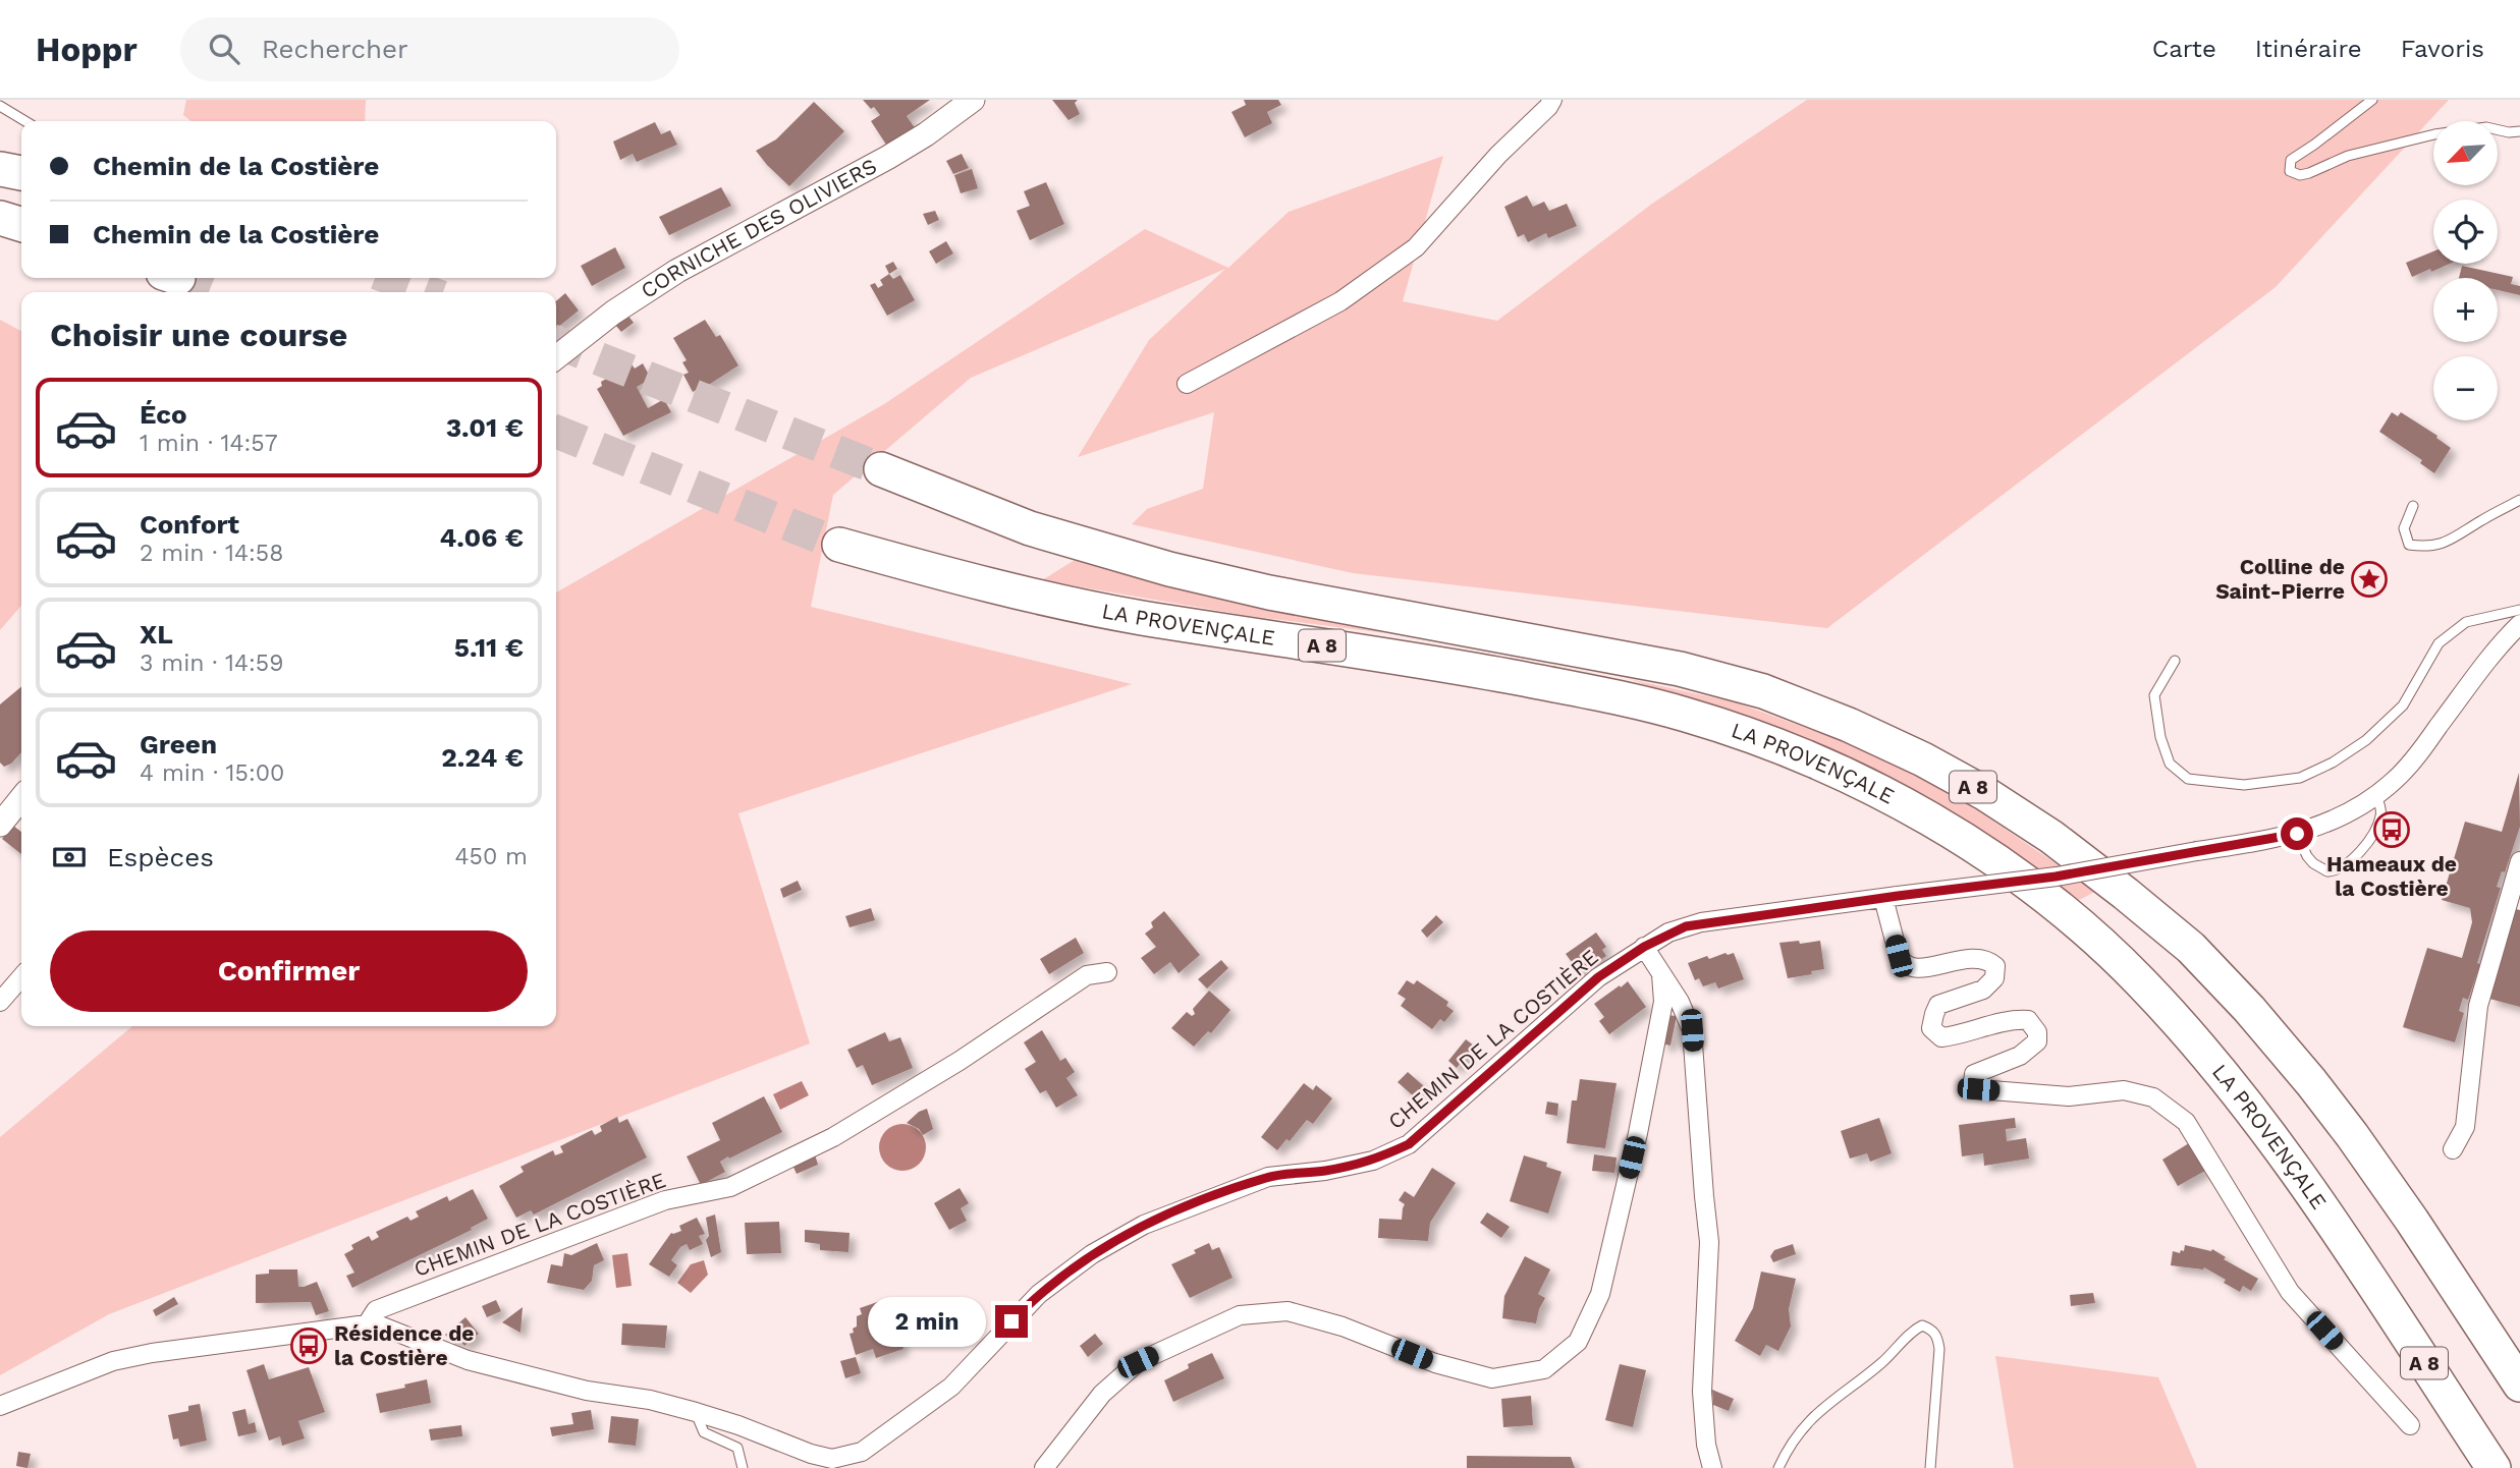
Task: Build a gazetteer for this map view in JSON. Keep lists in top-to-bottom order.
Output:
{
  "streets": {
    "highway": ["LA PROVENÇALE", "A 8"],
    "street": ["CORNICHE DES OLIVIERS", "CHEMIN DE LA COSTIÈRE"]
  },
  "places": {
    "place": ["Colline de Saint-Pierre"],
    "bus stop": ["Hameaux de la Costière", "Résidence de la Costière"]
  },
  "north": "bottom left",
  "page": {
    "header": "Hoppr",
    "search": "Rechercher",
    "nav": ["Carte", "Itinéraire", "Favoris"],
    "map_buttons": ["+", "−"],
    "banner": ["Chemin de la Costière", "Chemin de la Costière"],
    "heading": "Choisir une course",
    "list": [
      {
        "name": "Éco",
        "note": "1 min · 14:57",
        "value": "3.01 €"
      },
      {
        "name": "Confort",
        "note": "2 min · 14:58",
        "value": "4.06 €"
      },
      {
        "name": "XL",
        "note": "3 min · 14:59",
        "value": "5.11 €"
      },
      {
        "name": "Green",
        "note": "4 min · 15:00",
        "value": "2.24 €"
      }
    ],
    "pay": ["Espèces", "450 m"],
    "buttons": "Confirmer",
    "bubble": "2 min"
  }
}
